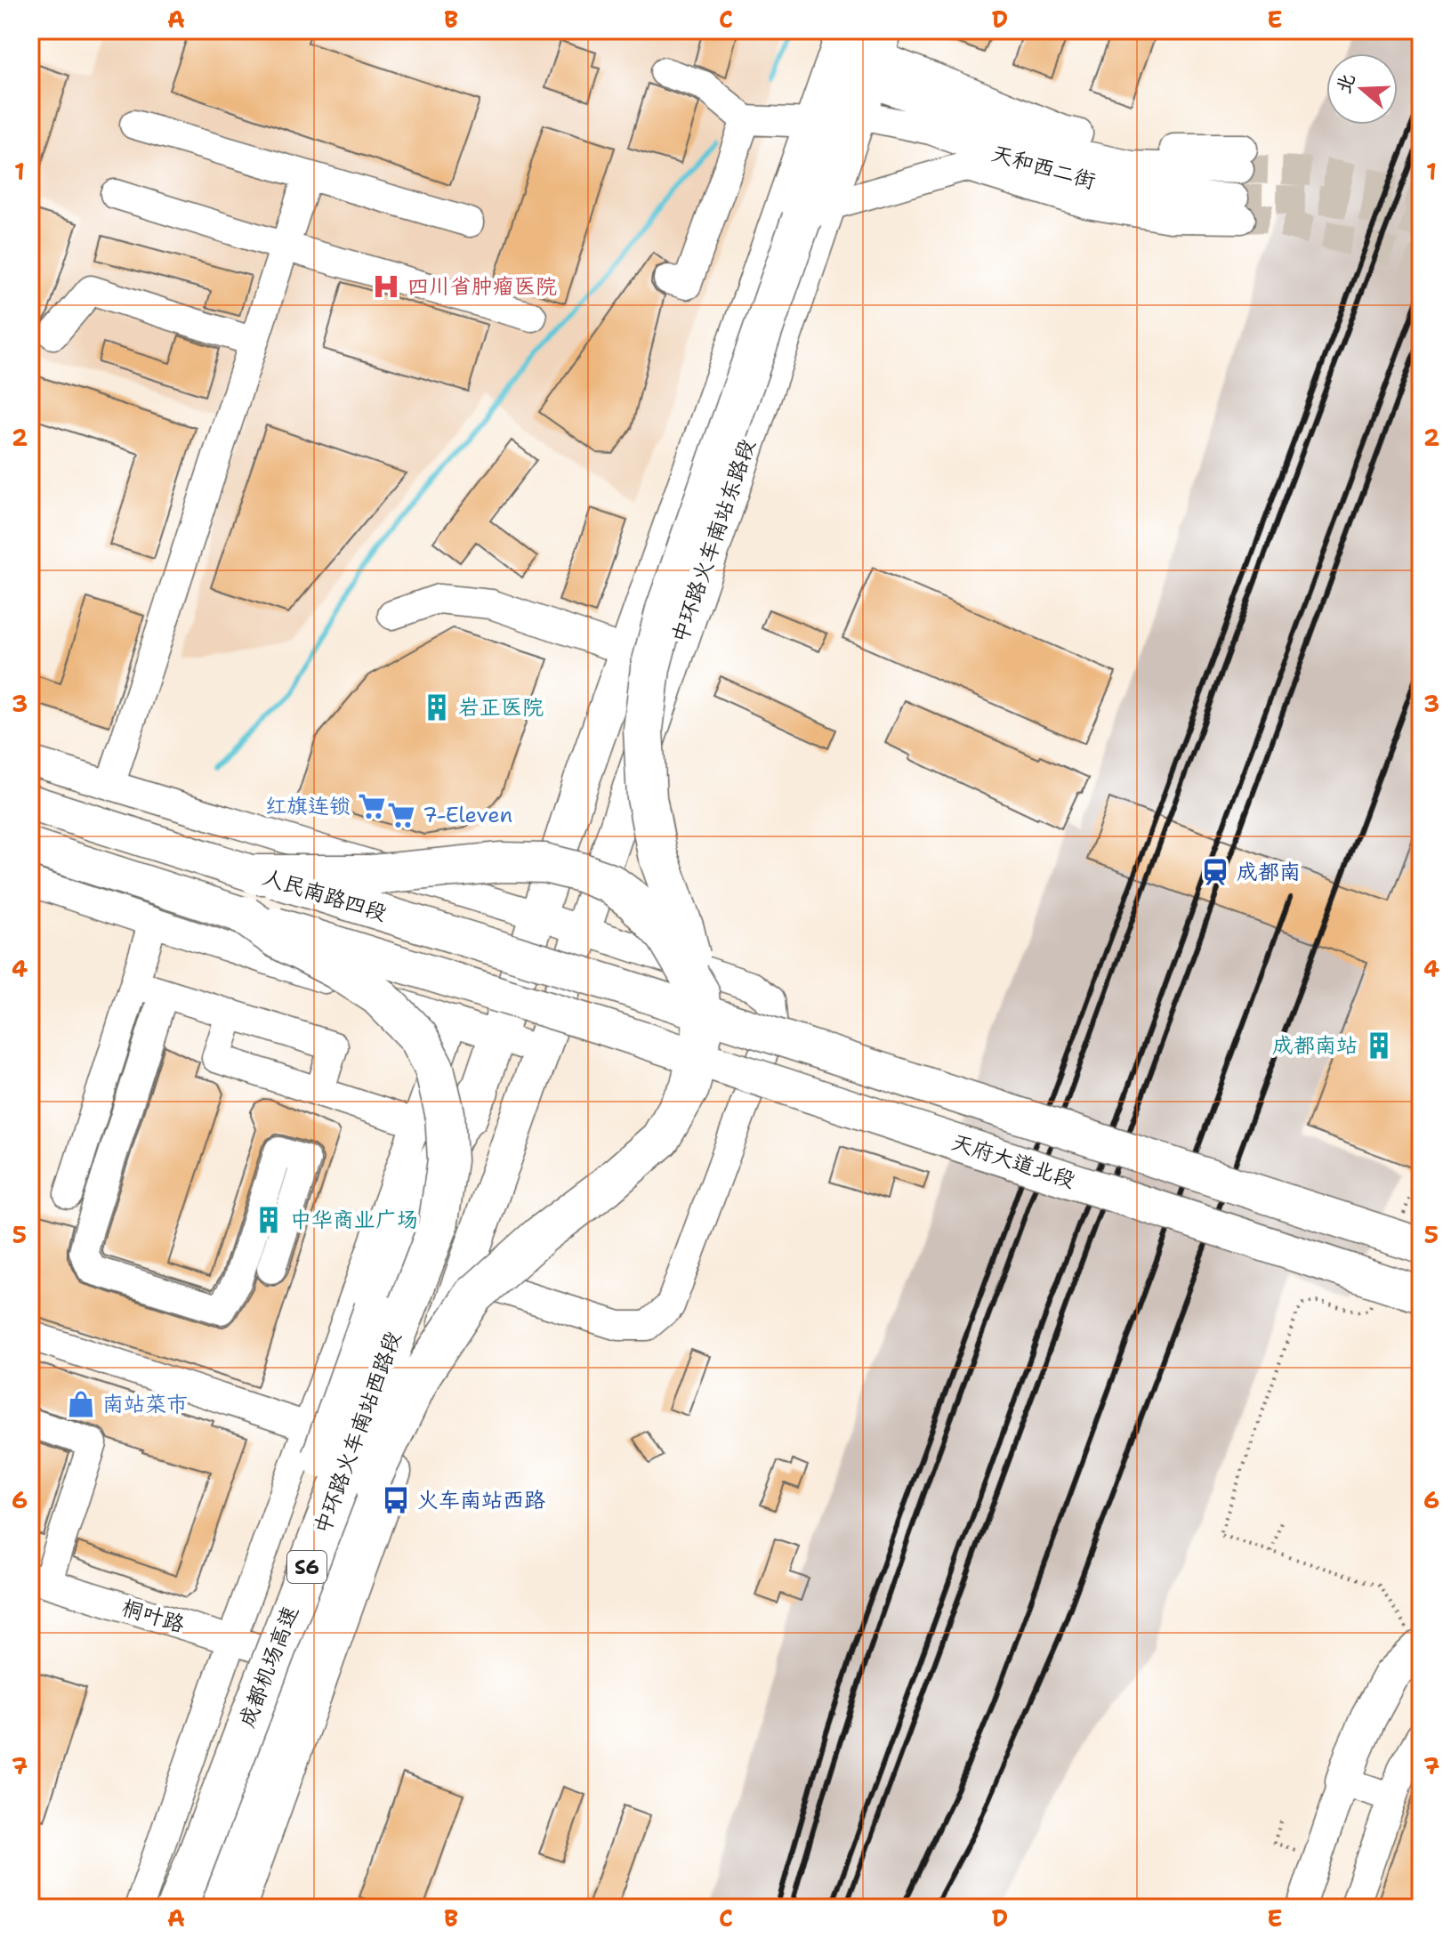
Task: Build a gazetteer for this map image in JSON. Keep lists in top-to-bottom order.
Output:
{
  "streets": {
    "highway": ["S6", "成都机场高速"],
    "main road": [
      "中环路火车南站东路段",
      "人民南路四段",
      "天府大道北段",
      "中环路火车南站西路段"
    ],
    "street": ["天和西二街", "桐叶路"]
  },
  "crossings": [
    ["天和西二街", "中环路火车南站东路段"],
    ["天和西二街", "成都机场高速"],
    ["中环路火车南站东路段", "人民南路四段"],
    ["中环路火车南站东路段", "成都机场高速"],
    ["人民南路四段", "天府大道北段"],
    ["人民南路四段", "成都机场高速"],
    ["中环路火车南站西路段", "桐叶路"]
  ],
  "places": {
    "hospital": ["四川省肿瘤医院"],
    "building": ["岩正医院", "成都南站", "中华商业广场"],
    "supermarket": ["红旗连锁", "7-Eleven"],
    "station": ["成都南"],
    "shop": ["南站菜市"],
    "bus stop": ["火车南站西路"]
  },
  "north": "left",
  "grid": {
    "columns": [
      "A",
      "B",
      "C",
      "D",
      "E"
    ],
    "rows": [
      "1",
      "2",
      "3",
      "4",
      "5",
      "6",
      "7"
    ]
  }
}
